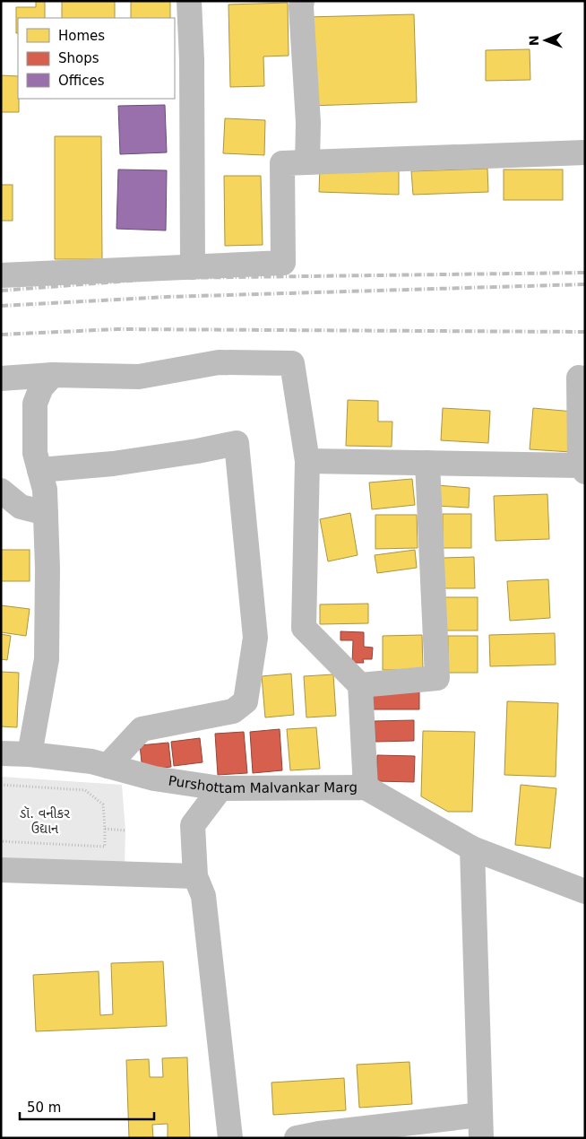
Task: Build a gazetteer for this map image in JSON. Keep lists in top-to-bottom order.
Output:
{
  "streets": {
    "street": ["Purshottam Malvankar Marg"]
  },
  "parks": ["ડૉ. વનીકર ઉદ્યાન"],
  "legend": ["Homes", "Shops", "Offices"],
  "scale_bar": "50 m",
  "north": "left"
}
